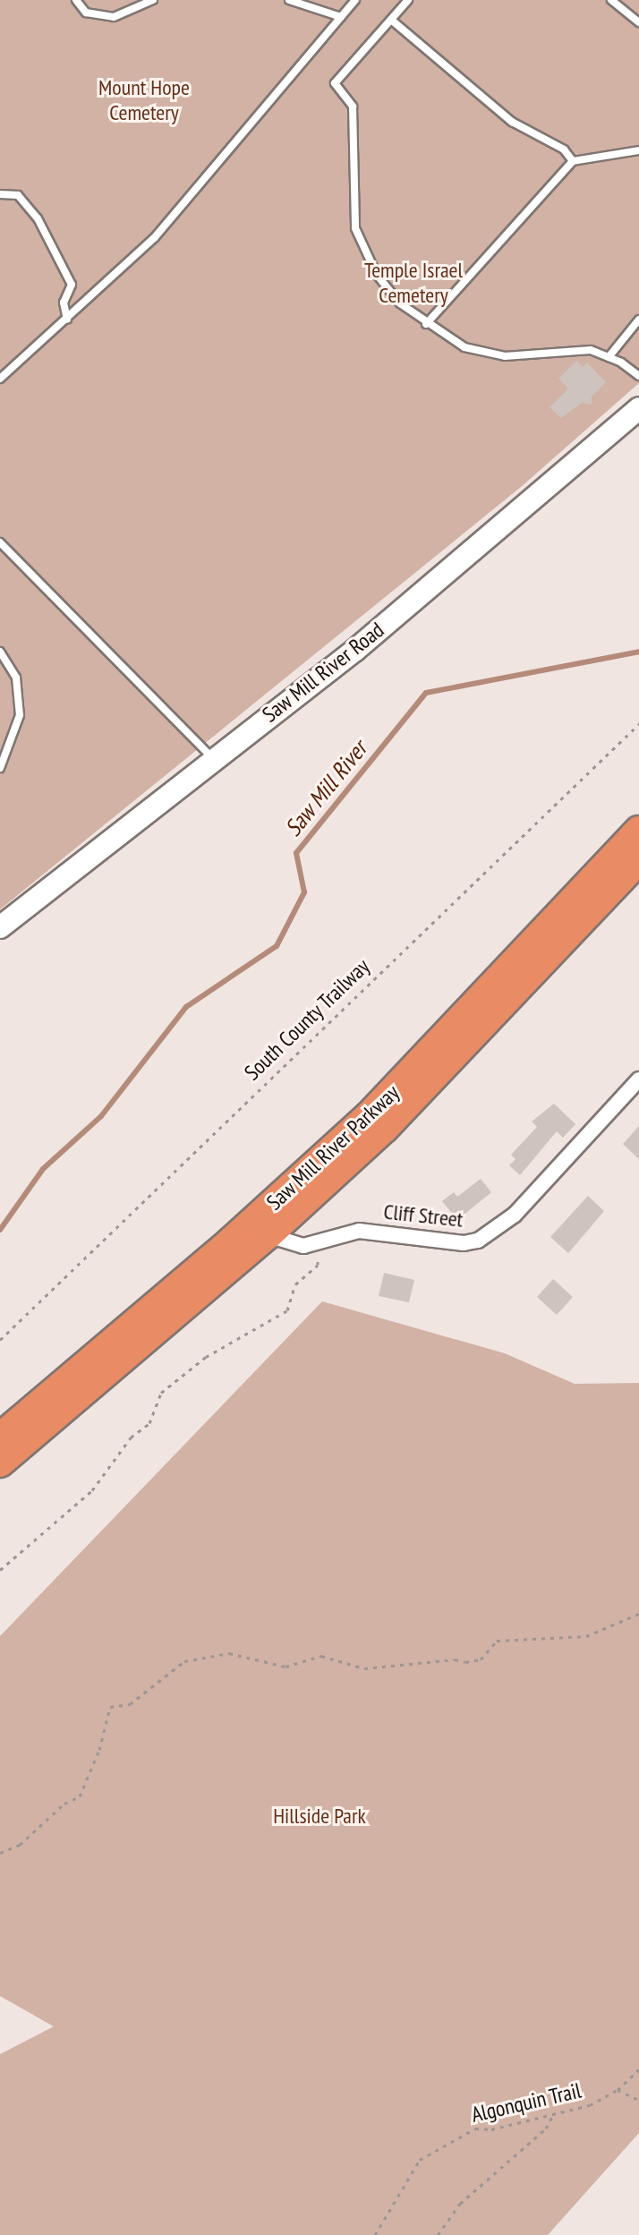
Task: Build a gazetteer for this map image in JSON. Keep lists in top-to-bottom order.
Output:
{
  "streets": {
    "highway": ["Saw Mill River Parkway"],
    "main road": ["Saw Mill River Road"],
    "street": ["Cliff Street"],
    "path": ["South County Trailway", "Algonquin Trail"]
  },
  "crossings": [
    ["Saw Mill River Parkway", "Cliff Street"]
  ],
  "water": ["Saw Mill River"],
  "parks": ["Mount Hope Cemetery", "Temple Israel Cemetery", "Hillside Park"]
}
